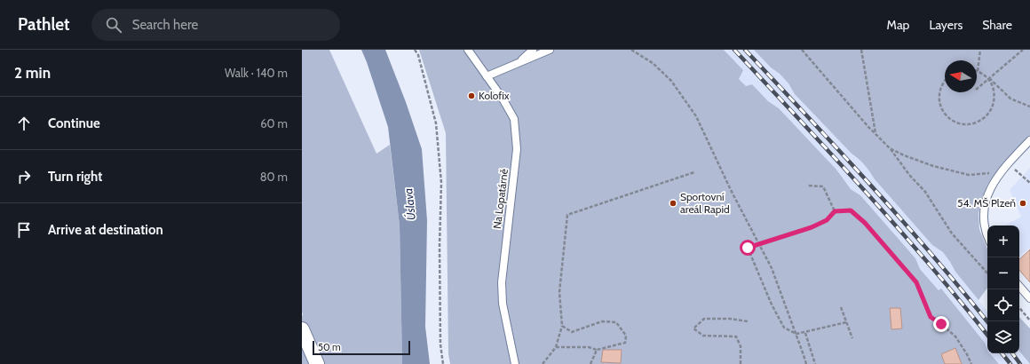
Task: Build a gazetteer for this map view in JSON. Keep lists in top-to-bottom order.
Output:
{
  "streets": {
    "lane": ["Na Lopatárně"]
  },
  "water": ["Úslava"],
  "places": ["Kolofix", "Sportovní areál Rapid", "54. MŠ Plzeň"],
  "scale_bar": "50 m",
  "north": "left",
  "page": {
    "header": "Pathlet",
    "search": "Search here",
    "nav": ["Map", "Layers", "Share"],
    "heading": ["2 min", "Walk · 140 m"],
    "list": [
      ["Continue", "60 m"],
      ["Turn right", "80 m"],
      "Arrive at destination"
    ],
    "map_buttons": ["+", "−"],
    "scale": "50 m"
  }
}
